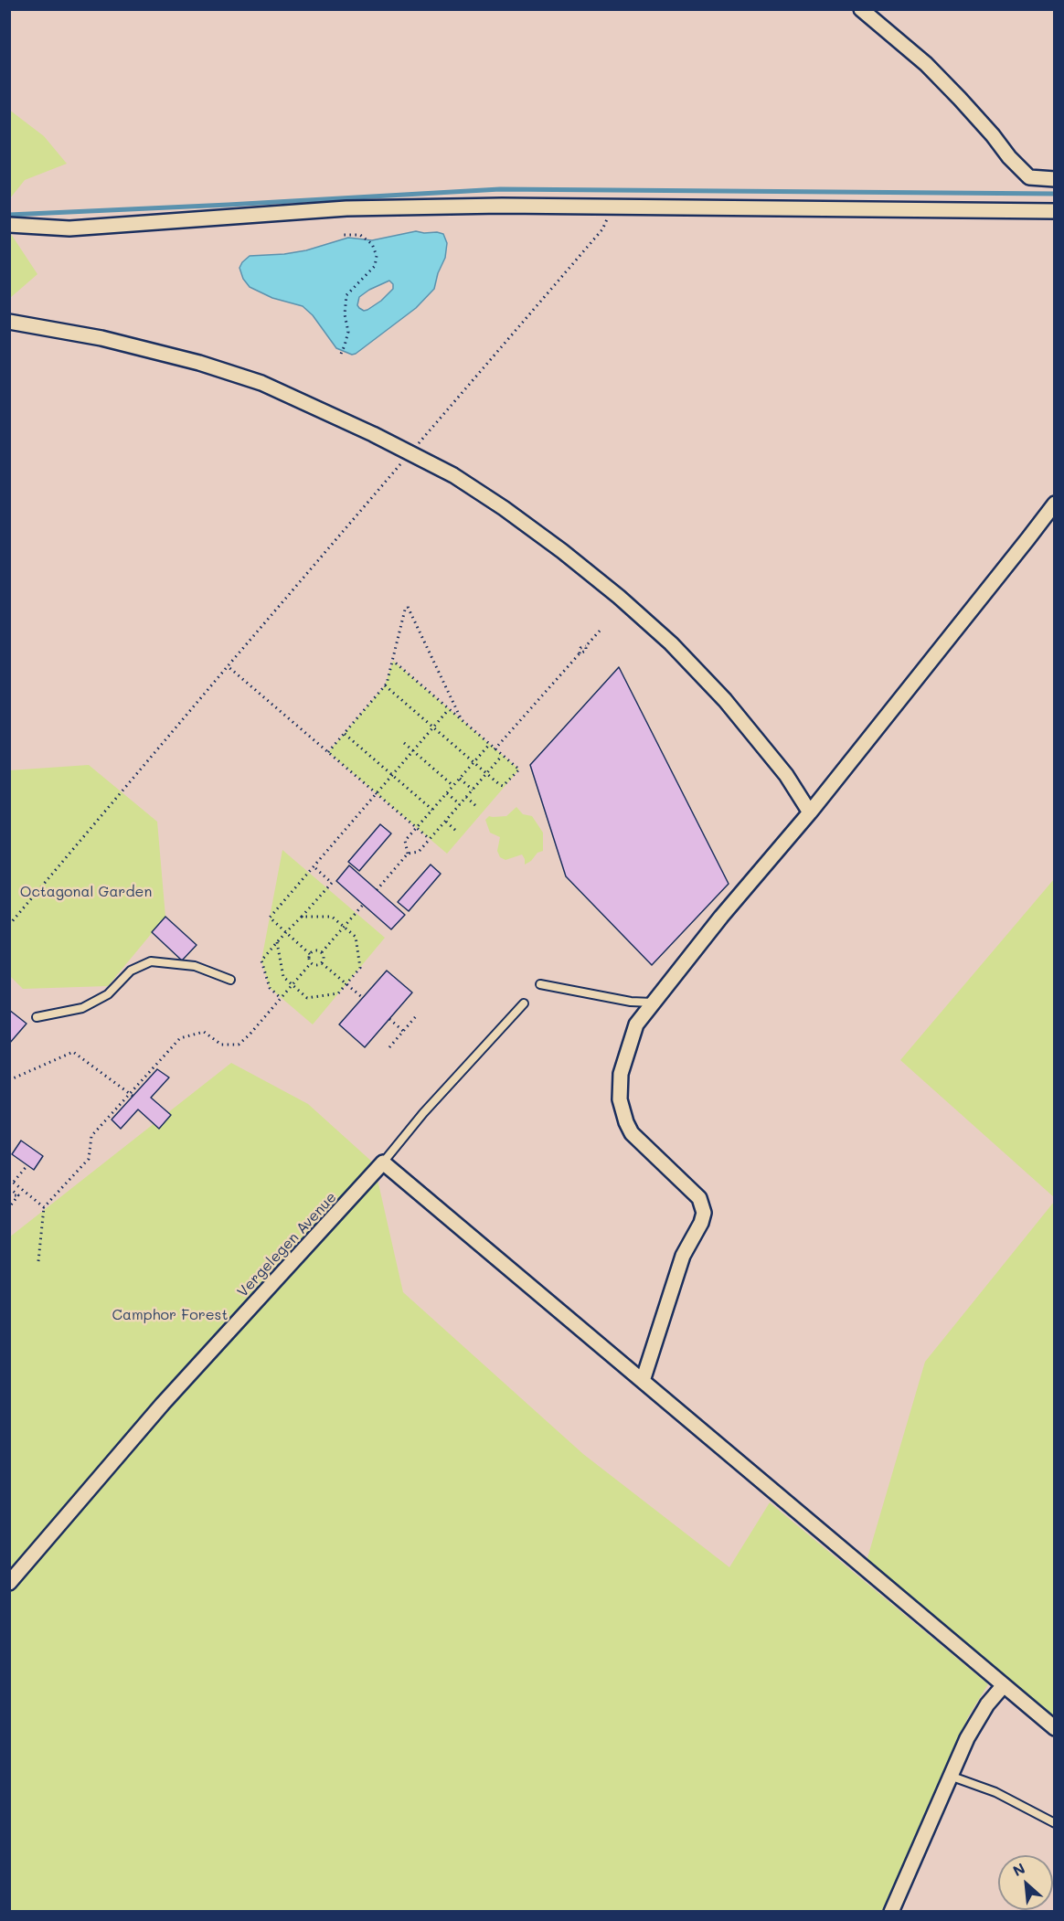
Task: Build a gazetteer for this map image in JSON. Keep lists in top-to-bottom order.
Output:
{
  "streets": {
    "street": ["Vergelegen Avenue"]
  },
  "parks": ["Octagonal Garden", "Camphor Forest"],
  "north": "top left"
}
